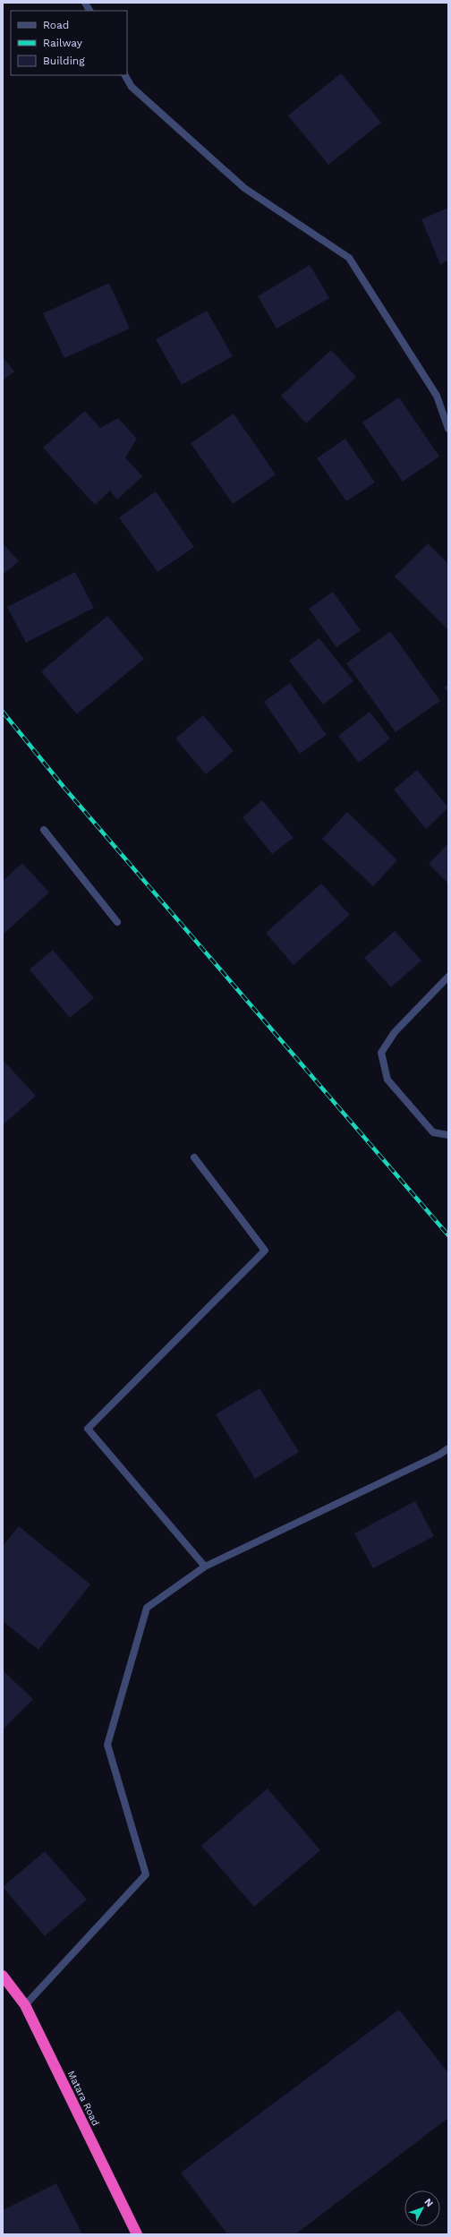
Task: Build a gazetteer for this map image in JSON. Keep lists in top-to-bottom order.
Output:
{
  "streets": {
    "highway": ["Matara Road"]
  },
  "legend": ["Road", "Railway", "Building"],
  "north": "top right"
}
